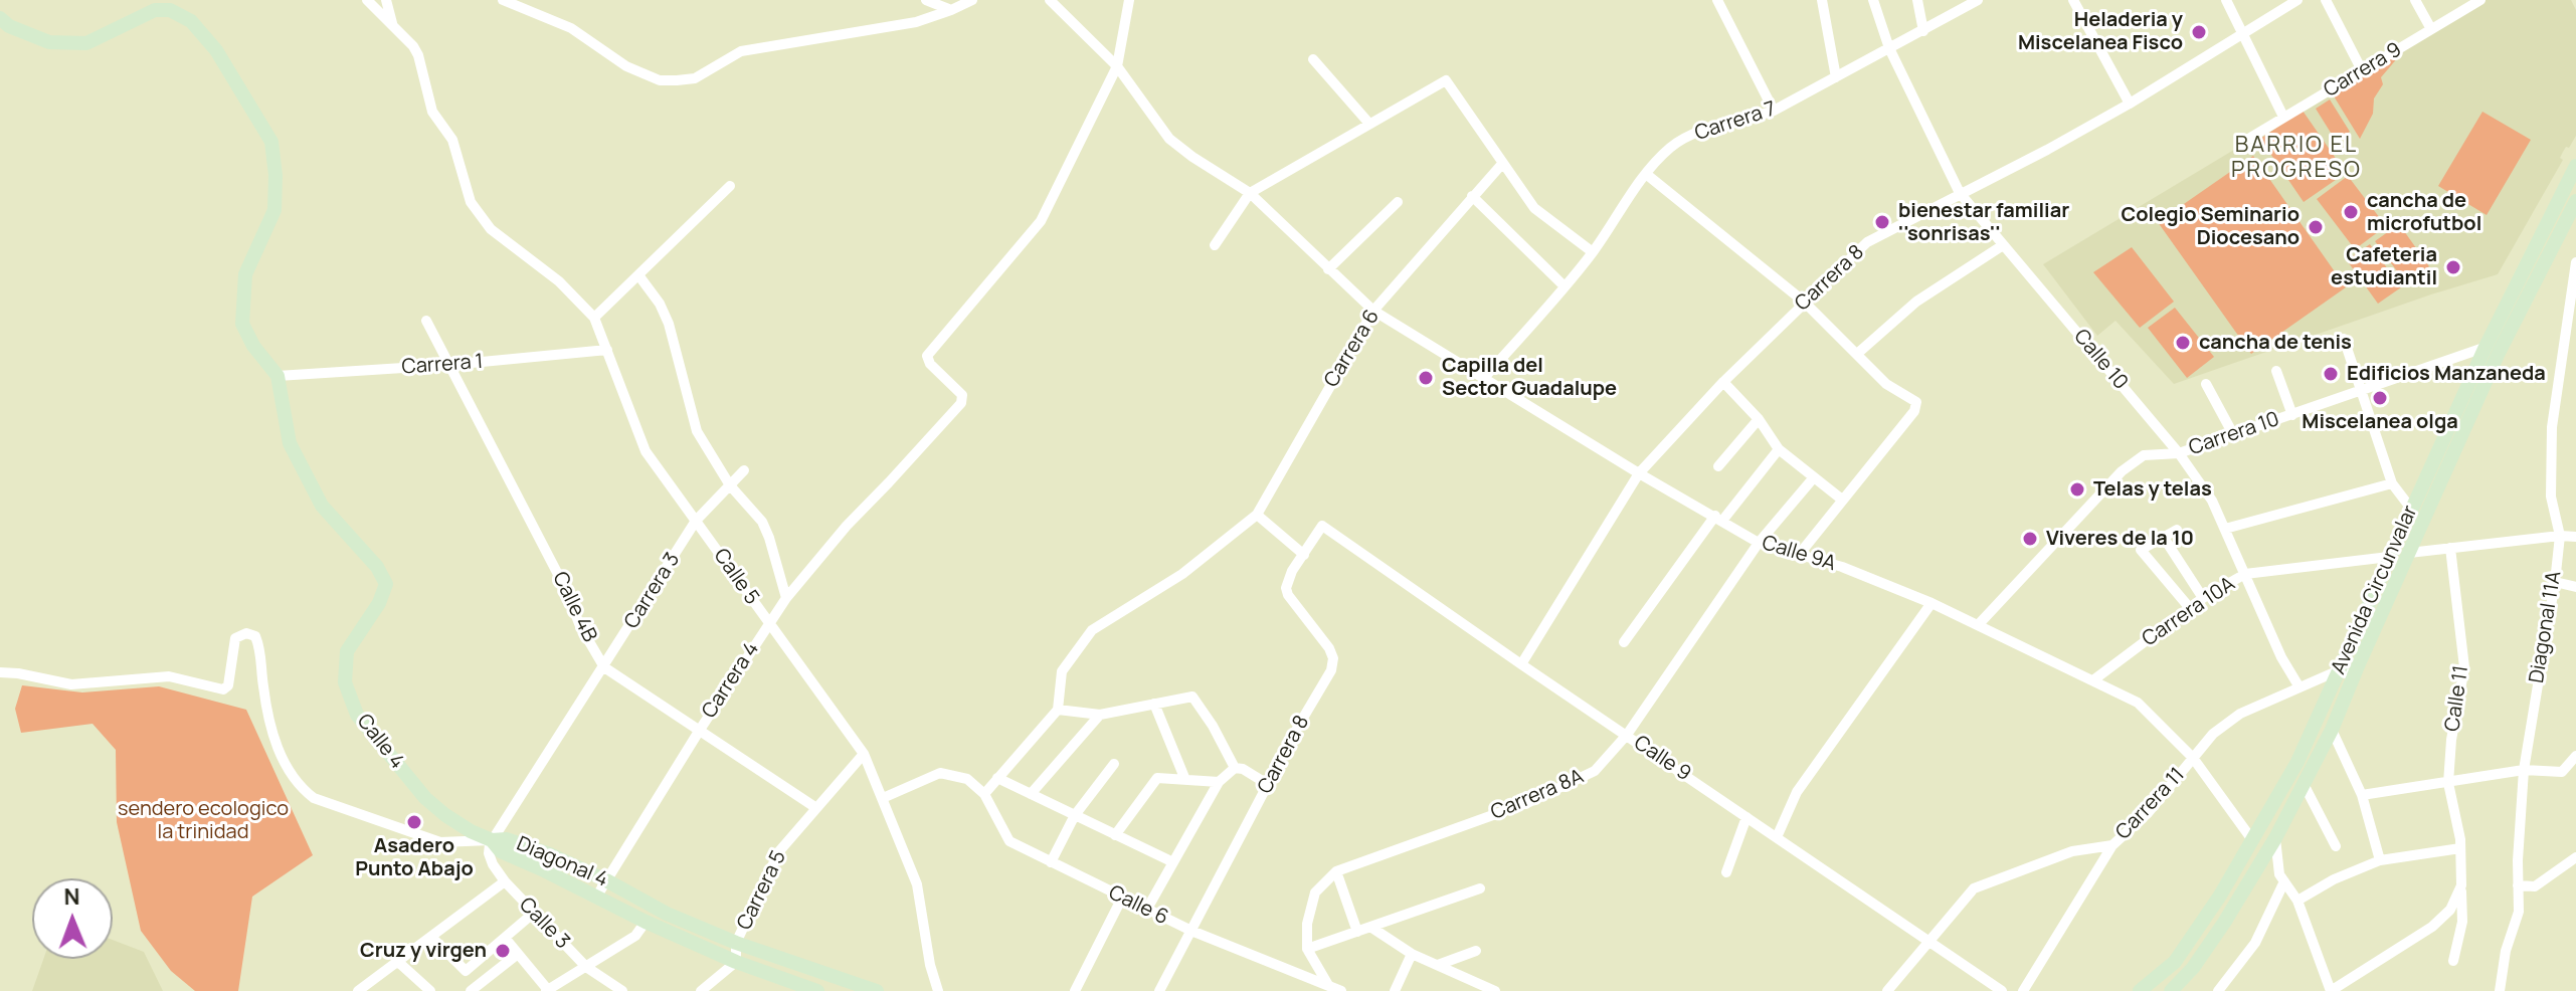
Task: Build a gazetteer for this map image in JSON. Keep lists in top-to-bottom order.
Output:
{
  "streets": {
    "street": [
      "Carrera 9",
      "Carrera 7",
      "Carrera 8",
      "Carrera 6",
      "Calle 10",
      "Carrera 1",
      "Carrera 10",
      "Calle 9A",
      "Calle 5",
      "Avenida Circunvalar",
      "Carrera 3",
      "Calle 4B",
      "Carrera 10A",
      "Diagonal 11A",
      "Carrera 4",
      "Calle 11",
      "Calle 4",
      "Calle 9",
      "Carrera 8A",
      "Carrera 11",
      "Diagonal 4",
      "Carrera 5",
      "Calle 6",
      "Calle 3"
    ]
  },
  "crossings": [
    ["Carrera 7", "Calle 10"],
    ["Carrera 7", "Calle 9A"],
    ["Carrera 8", "Calle 10"],
    ["Carrera 8", "Calle 9A"],
    ["Carrera 8", "Calle 9"],
    ["Carrera 8", "Calle 6"],
    ["Carrera 6", "Calle 9A"],
    ["Calle 10", "Carrera 10"],
    ["Calle 10", "Carrera 10A"],
    ["Calle 10", "Carrera 11"],
    ["Carrera 1", "Calle 5"],
    ["Carrera 1", "Calle 4B"],
    ["Carrera 1", "Calle 4"],
    ["Carrera 10", "Calle 9A"],
    ["Carrera 10", "Avenida Circunvalar"],
    ["Calle 9A", "Avenida Circunvalar"],
    ["Calle 9A", "Carrera 10A"],
    ["Calle 9A", "Carrera 4"],
    ["Calle 9A", "Carrera 8A"],
    ["Calle 9A", "Carrera 11"],
    ["Calle 5", "Carrera 3"],
    ["Calle 5", "Carrera 4"],
    ["Calle 5", "Carrera 5"],
    ["Calle 5", "Calle 6"],
    ["Avenida Circunvalar", "Carrera 10A"],
    ["Carrera 3", "Calle 4B"],
    ["Carrera 3", "Calle 4"],
    ["Carrera 3", "Diagonal 4"],
    ["Carrera 3", "Calle 3"],
    ["Calle 4B", "Carrera 4"],
    ["Calle 4B", "Carrera 5"],
    ["Carrera 4", "Diagonal 4"],
    ["Calle 4", "Diagonal 4"],
    ["Calle 4", "Calle 3"],
    ["Calle 9", "Carrera 8A"],
    ["Calle 9", "Carrera 11"],
    ["Diagonal 4", "Carrera 5"],
    ["Diagonal 4", "Calle 3"]
  ],
  "districts": ["BARRIO EL PROGRESO"],
  "parks": ["sendero ecologico la trinidad"],
  "places": [
    "Heladeria y Miscelanea Fisco",
    "cancha de microfutbol",
    "bienestar familiar ''sonrisas''",
    "Colegio Seminario Diocesano",
    "Cafeteria estudiantil",
    "cancha de tenis",
    "Edificios Manzaneda",
    "Capilla del Sector Guadalupe",
    "Miscelanea olga",
    "Telas y telas",
    "Viveres de la 10",
    "Asadero Punto Abajo",
    "Cruz y virgen"
  ],
  "north": "top"
}
